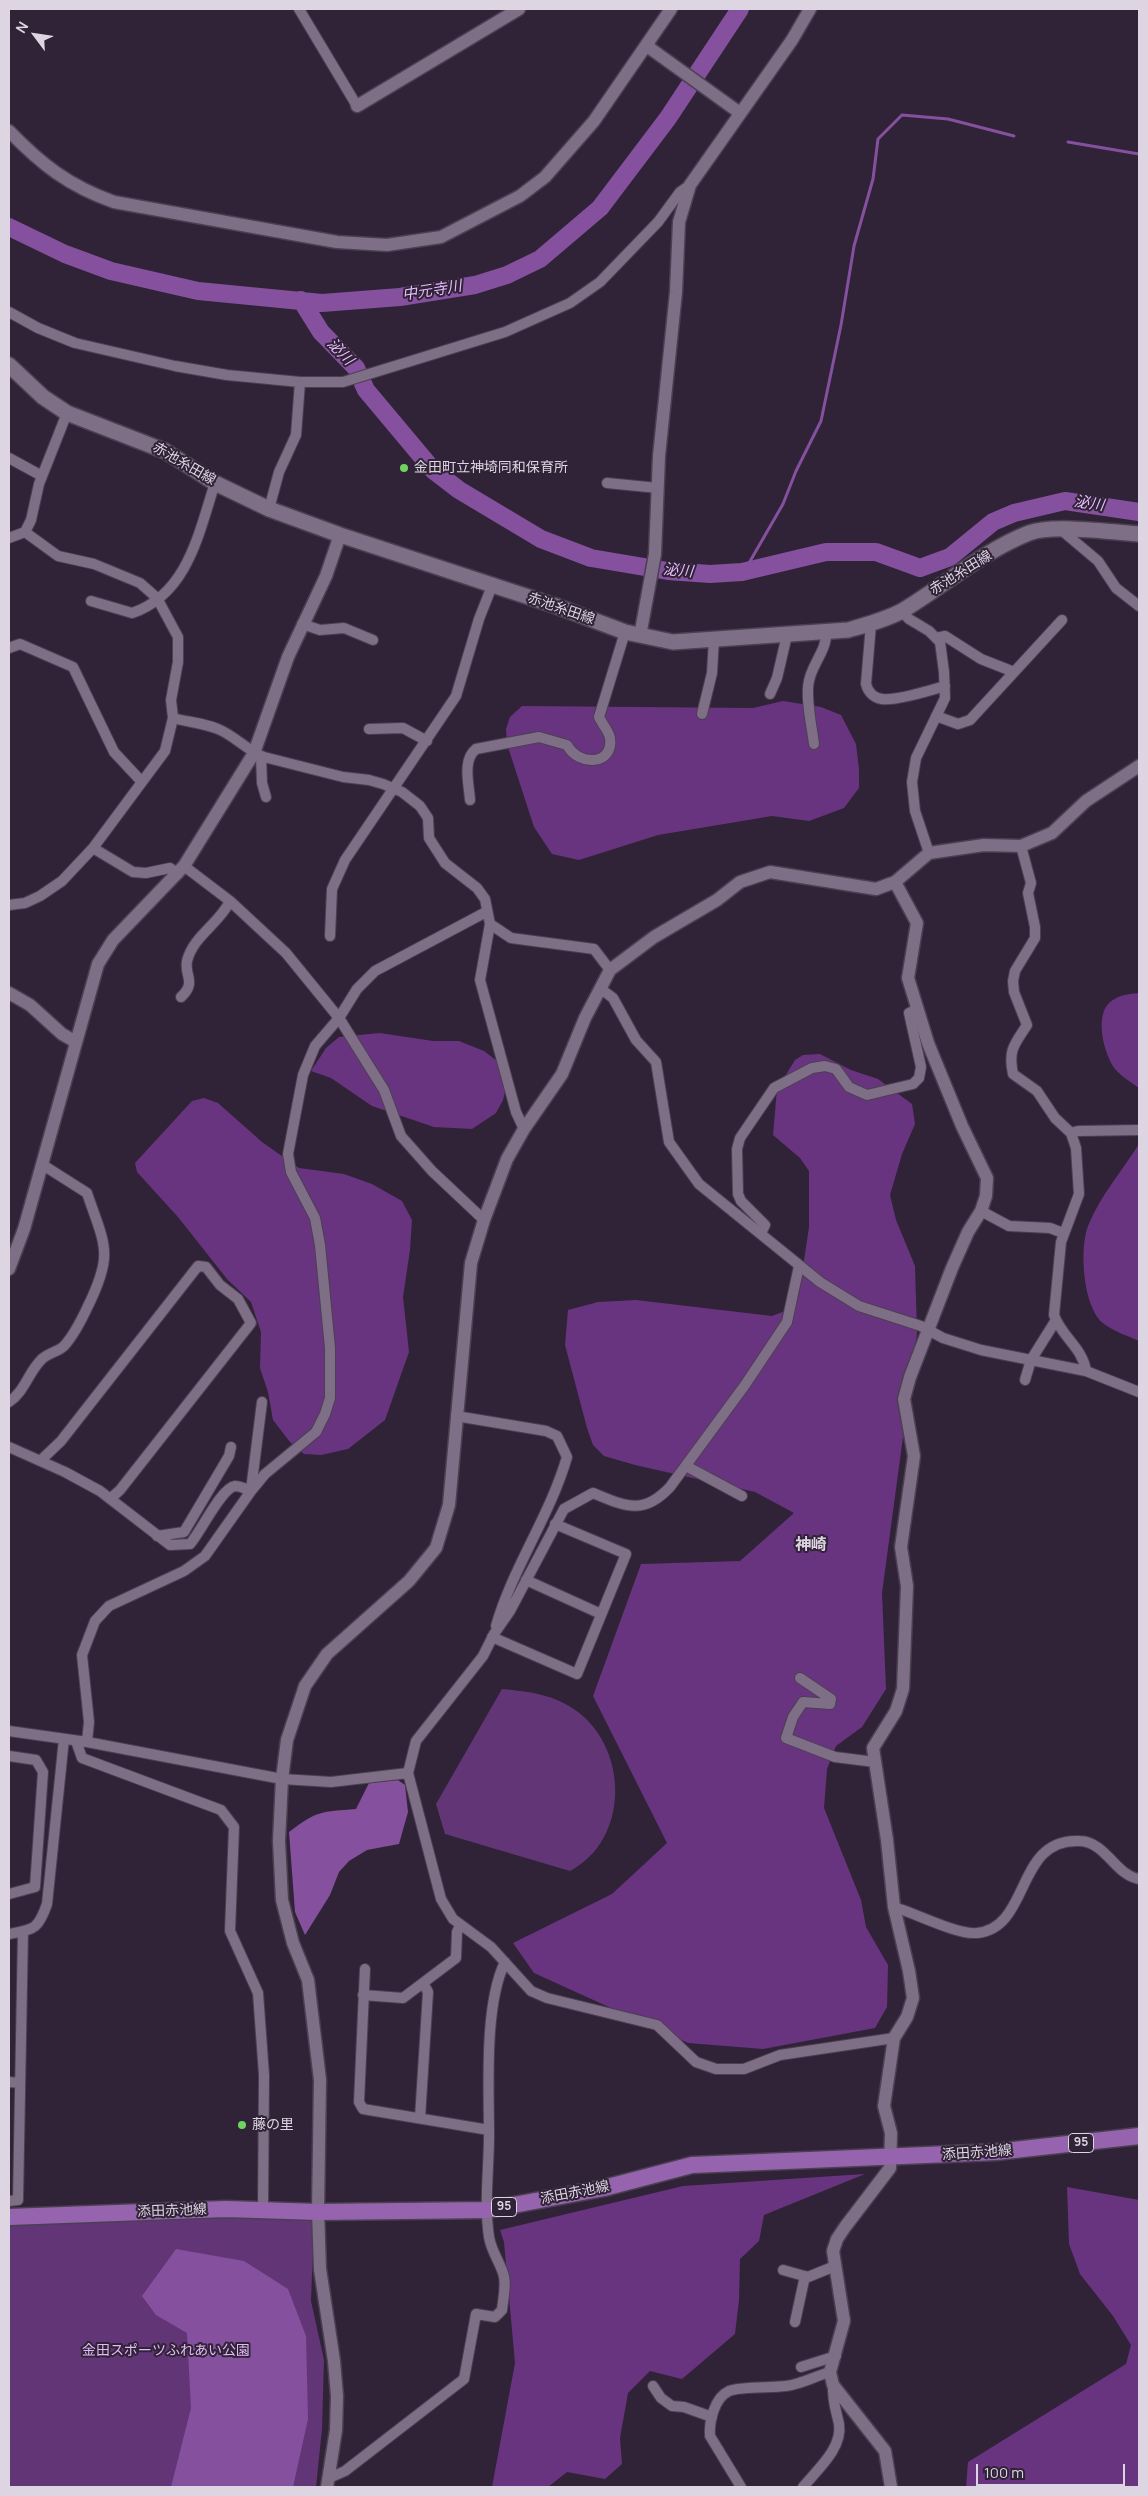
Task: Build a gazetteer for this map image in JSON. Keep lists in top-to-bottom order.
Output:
{
  "streets": {
    "main road": ["赤池糸田線", "95", "添田赤池線"]
  },
  "districts": ["神崎"],
  "water": ["中元寺川", "泌川"],
  "parks": ["金田スポーツふれあい公園"],
  "places": ["金田町立神埼同和保育所", "藤の里"],
  "scale_bar": "100 m",
  "north": "top left"
}
